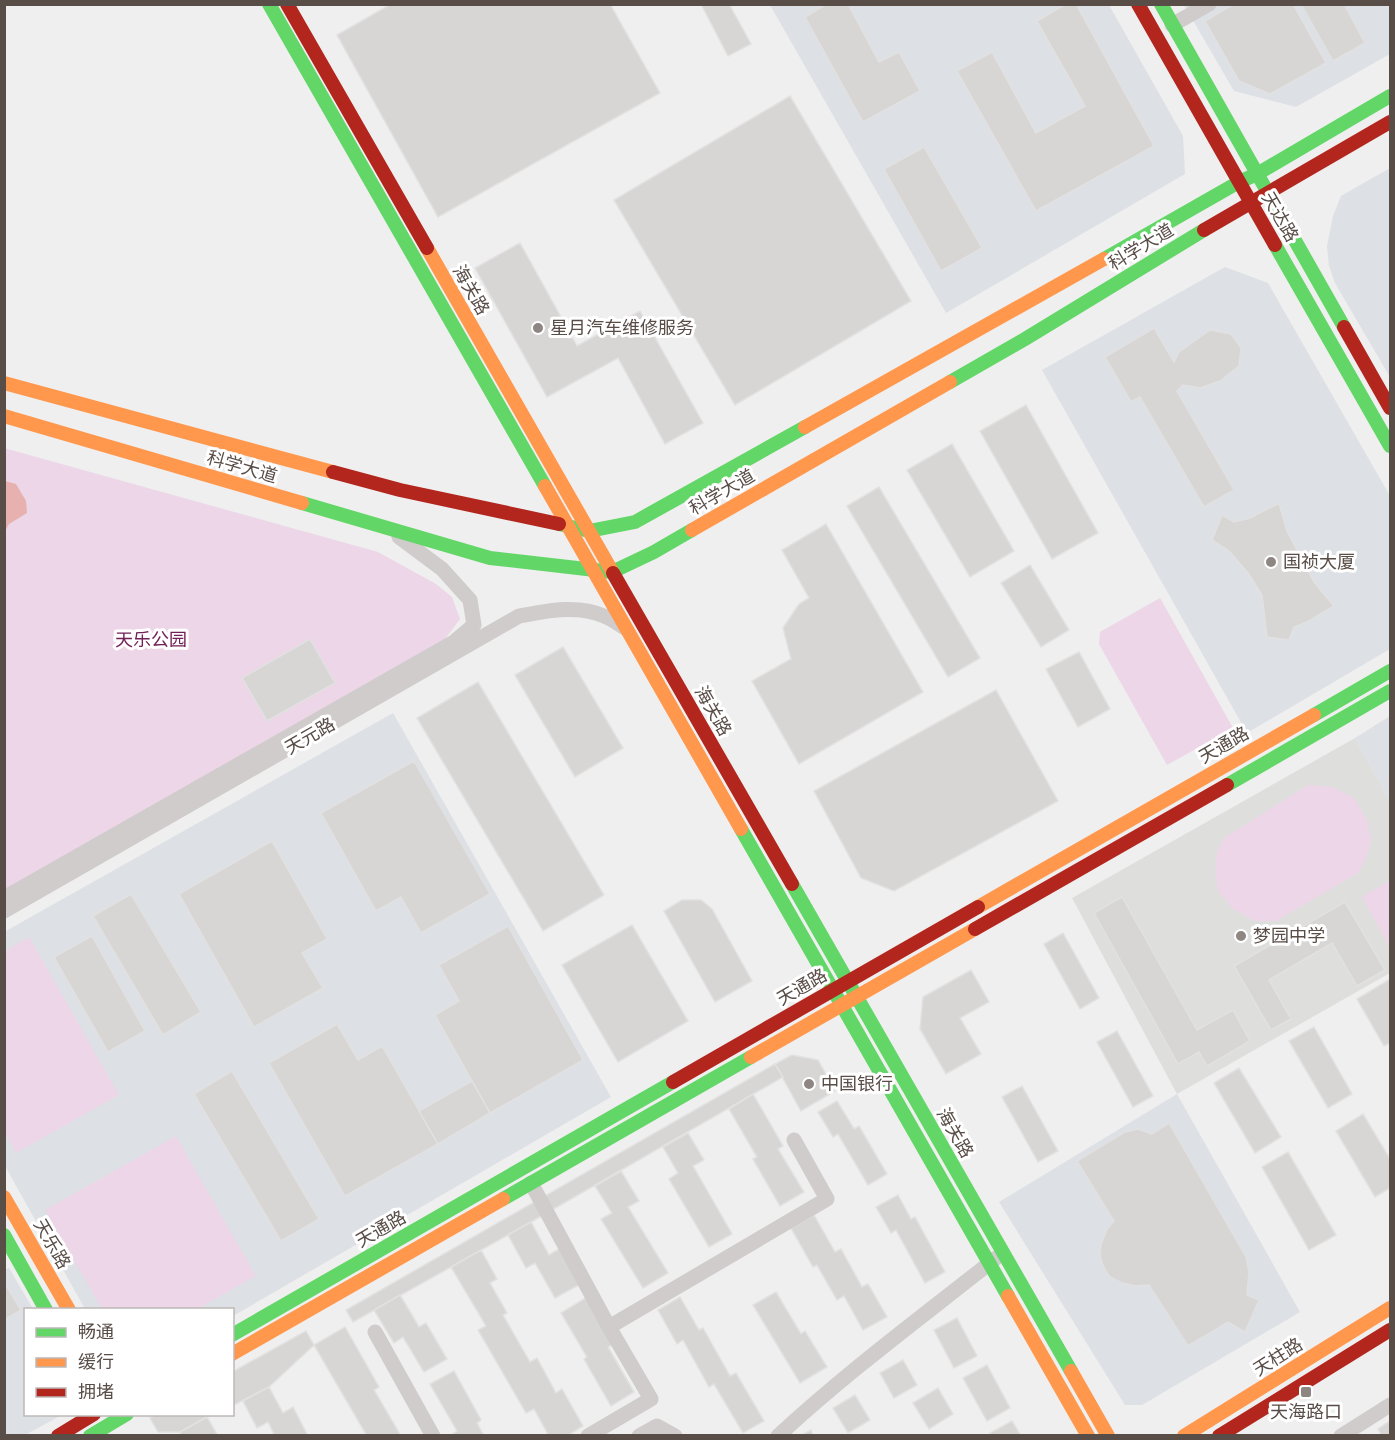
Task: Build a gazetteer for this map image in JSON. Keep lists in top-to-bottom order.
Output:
{
  "streets": {
    "main road": [
      "天达路",
      "科学大道",
      "海关路",
      "天通路",
      "天乐路",
      "天柱路"
    ],
    "street": ["天元路"]
  },
  "crossings": [
    ["天达路", "科学大道"],
    ["科学大道", "海关路"],
    ["科学大道", "天元路"],
    ["海关路", "天元路"],
    ["海关路", "天通路"]
  ],
  "parks": ["天乐公园"],
  "places": {
    "other": [
      "星月汽车维修服务",
      "国祯大厦",
      "梦园中学",
      "中国银行"
    ],
    "transit": ["天海路口"]
  },
  "legend": ["畅通", "缓行", "拥堵"]
}
